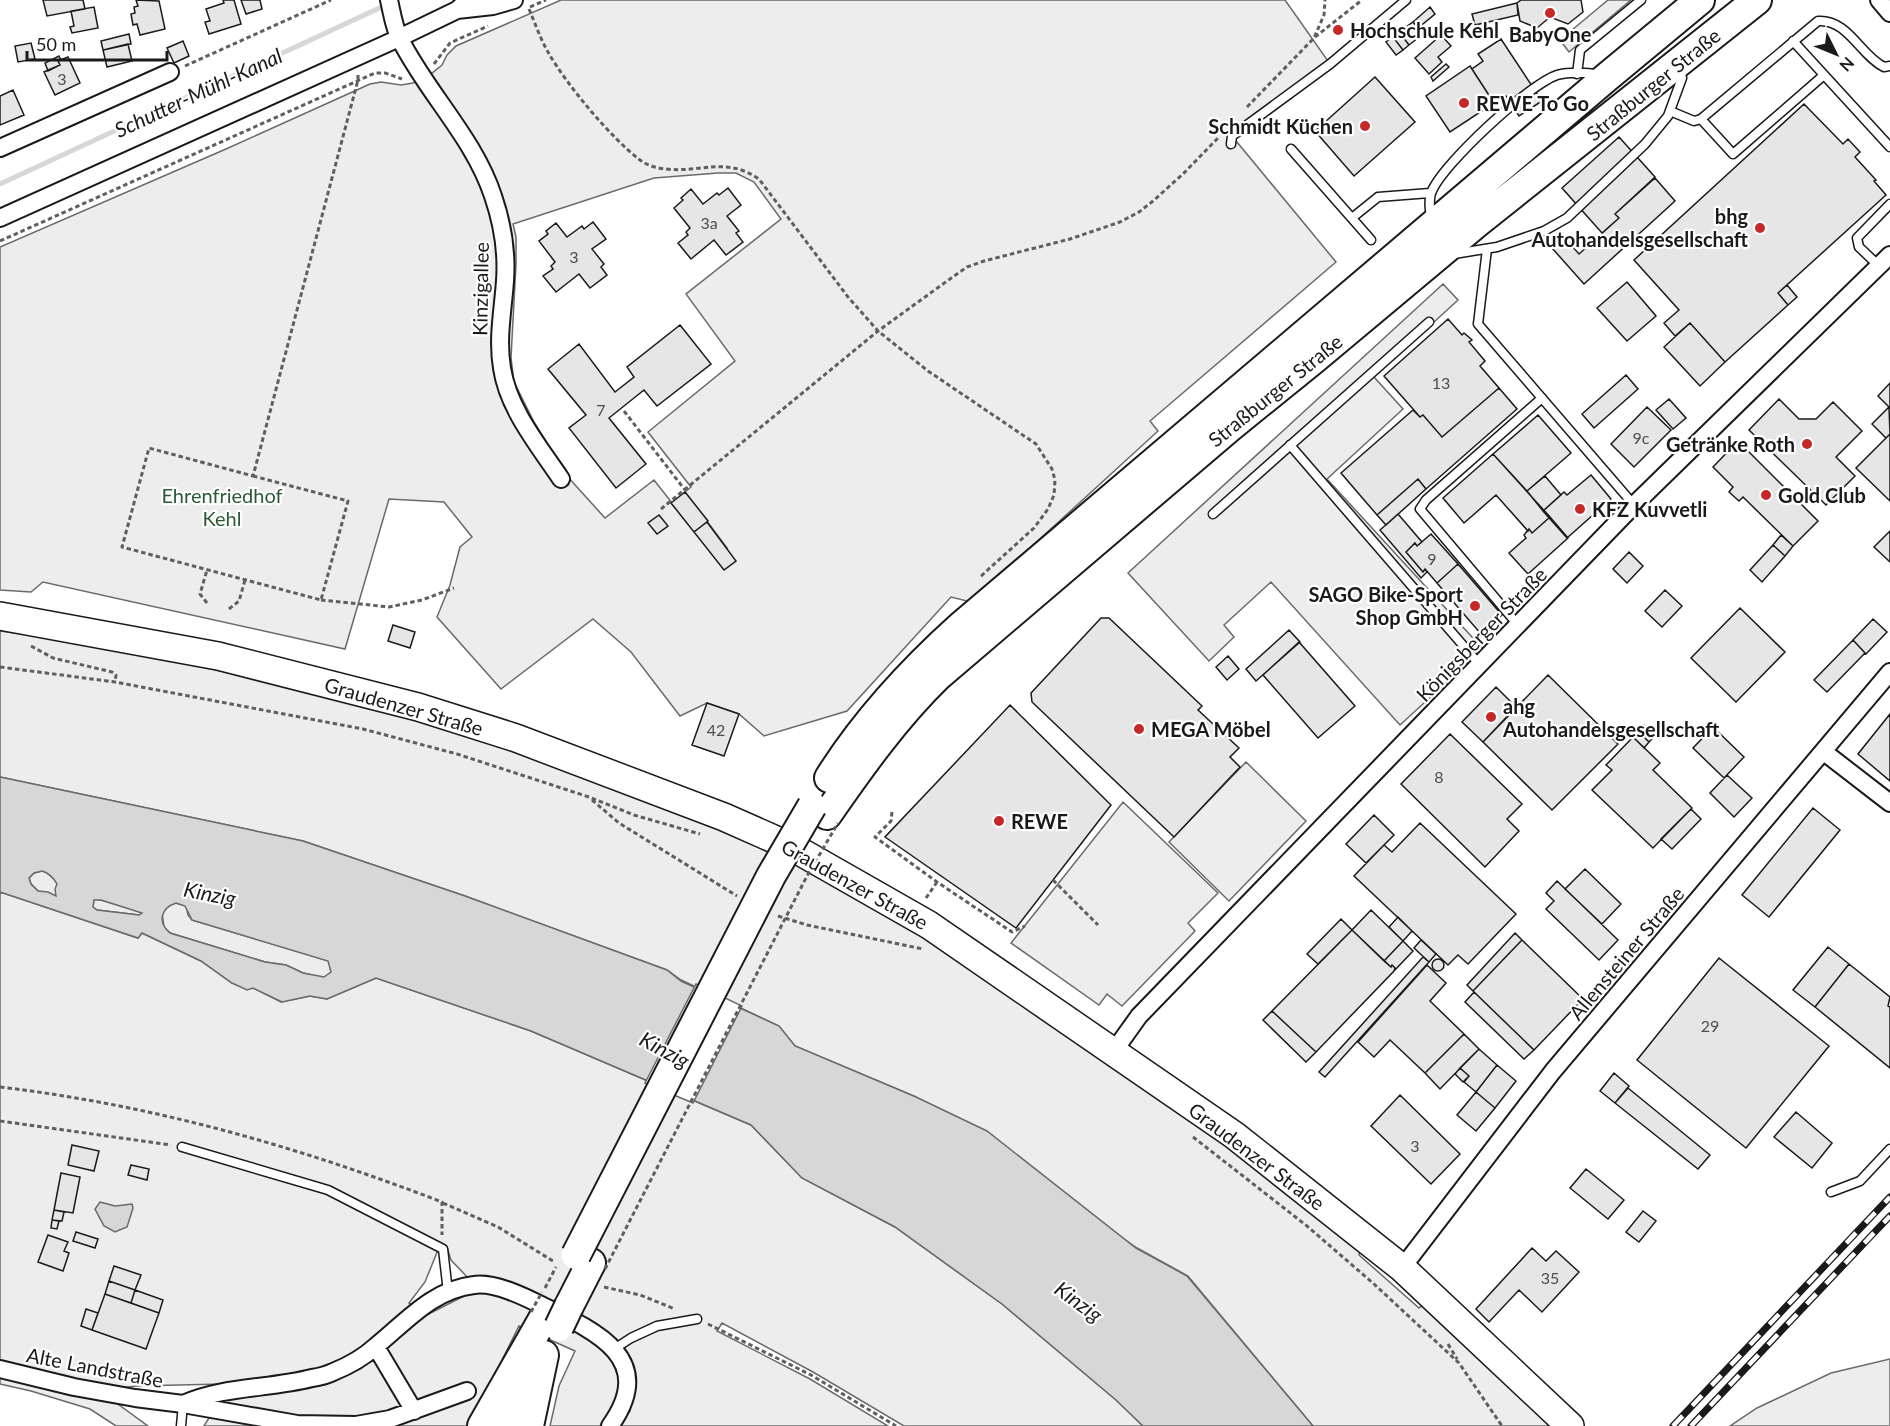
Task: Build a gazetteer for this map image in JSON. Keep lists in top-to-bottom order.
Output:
{
  "streets": {
    "highway": ["Straßburger Straße"],
    "main road": ["Graudenzer Straße"],
    "street": [
      "Kinzigallee",
      "Königsberger Straße",
      "Allensteiner Straße",
      "Alte Landstraße"
    ]
  },
  "crossings": [
    ["Königsberger Straße", "Graudenzer Straße"],
    ["Graudenzer Straße", "Allensteiner Straße"]
  ],
  "water": ["Schutter-Mühl-Kanal", "Kinzig"],
  "parks": ["Ehrenfriedhof Kehl"],
  "places": [
    "BabyOne",
    "Hochschule Kehl",
    "REWE To Go",
    "Schmidt Küchen",
    "bhg Autohandelsgesellschaft",
    "Getränke Roth",
    "Gold Club",
    "KFZ Kuvvetli",
    "SAGO Bike-Sport Shop GmbH",
    "ahg Autohandelsgesellschaft",
    "MEGA Möbel",
    "REWE"
  ],
  "house_numbers": [
    "3",
    "3a",
    "3",
    "13",
    "7",
    "9c",
    "9",
    "42",
    "8",
    "29",
    "3",
    "35"
  ],
  "scale_bar": "50 m",
  "north": "bottom right"
}
